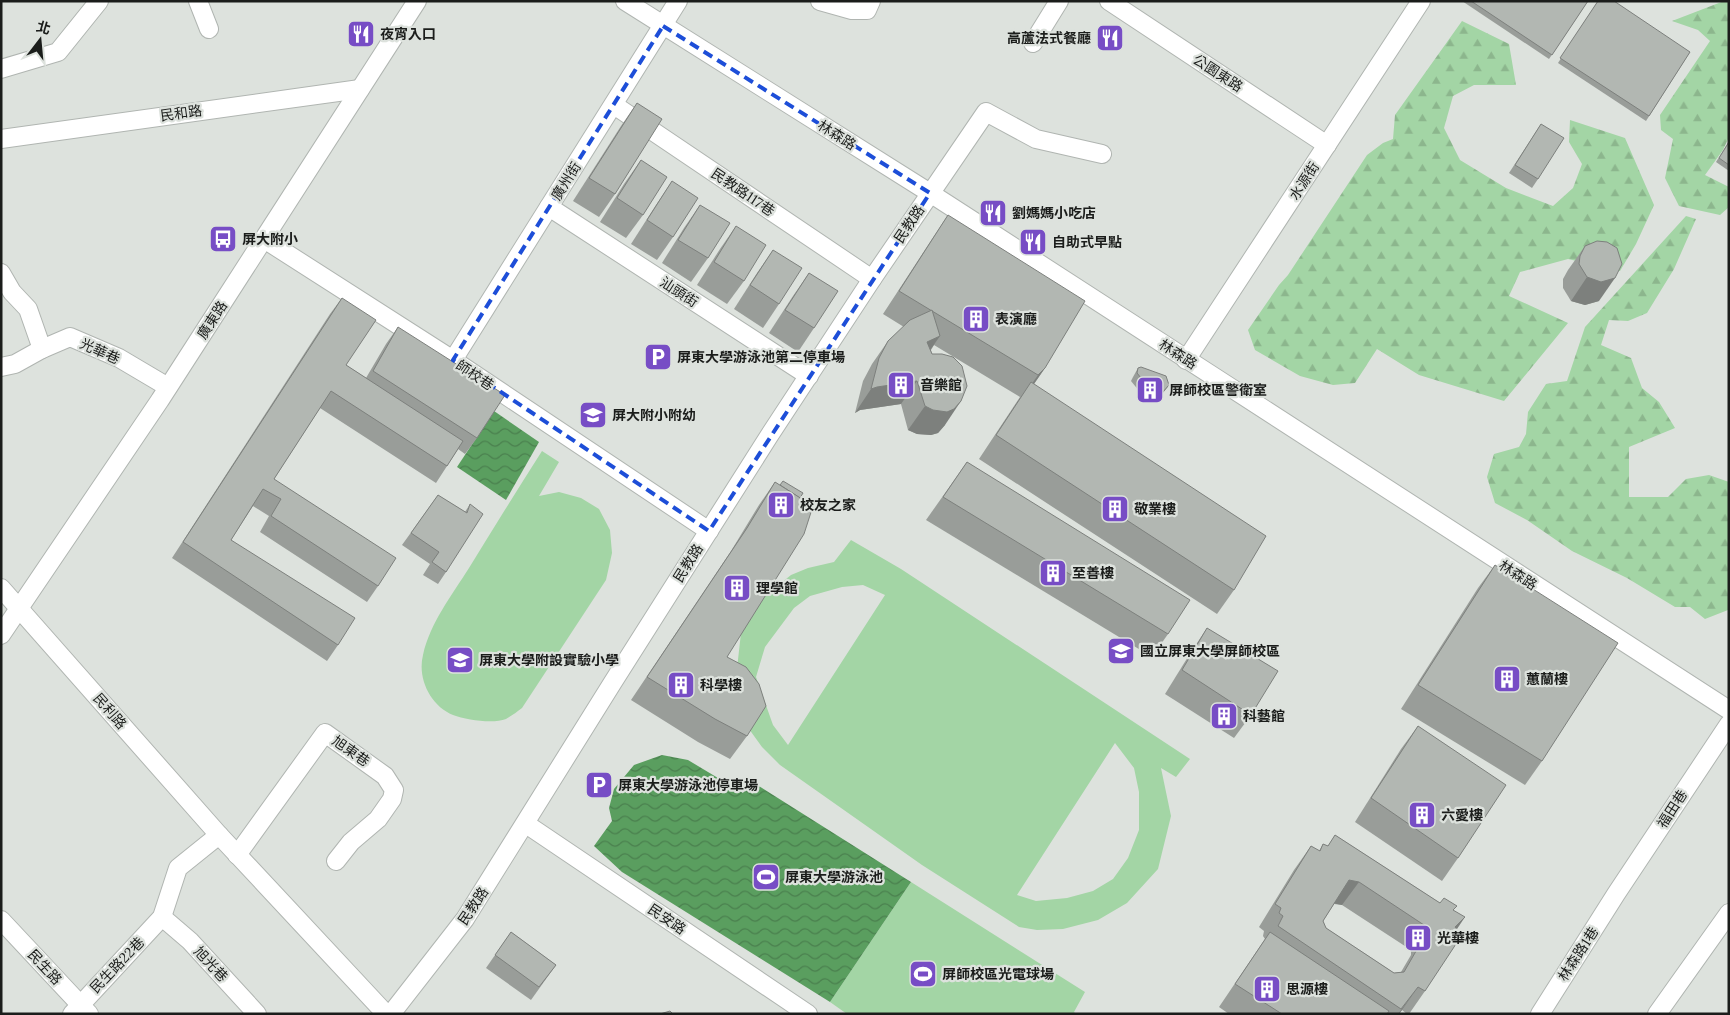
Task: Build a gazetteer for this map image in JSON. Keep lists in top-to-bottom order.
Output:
{
  "streets": {
    "street": [
      "公園東路",
      "民和路",
      "林森路",
      "廣州街",
      "水源街",
      "民教路117巷",
      "民教路",
      "汕頭街",
      "廣東路",
      "光華巷",
      "師校巷",
      "民利路",
      "旭東巷",
      "福田巷",
      "民安路",
      "林森路1巷",
      "旭光巷",
      "民生路22巷",
      "民生路"
    ]
  },
  "crossings": [
    ["公園東路", "水源街"],
    ["民和路", "廣東路"],
    ["林森路", "廣州街"],
    ["林森路", "水源街"],
    ["林森路", "民教路"],
    ["廣州街", "民教路117巷"],
    ["廣州街", "汕頭街"],
    ["廣州街", "師校巷"],
    ["民教路117巷", "民教路"],
    ["民教路", "汕頭街"],
    ["民教路", "師校巷"],
    ["民教路", "民安路"],
    ["廣東路", "光華巷"],
    ["廣東路", "師校巷"],
    ["廣東路", "民利路"],
    ["福田巷", "林森路1巷"],
    ["旭光巷", "民生路22巷"],
    ["民生路22巷", "民生路"]
  ],
  "places": {
    "restaurant": [
      "夜宵入口",
      "高蘆法式餐廳",
      "劉媽媽小吃店",
      "自助式早點"
    ],
    "bus stop": ["屏大附小"],
    "building": [
      "表演廳",
      "音樂館",
      "屏師校區警衛室",
      "校友之家",
      "敬業樓",
      "至善樓",
      "理學館",
      "蕙蘭樓",
      "科學樓",
      "科藝館",
      "六愛樓",
      "光華樓",
      "思源樓"
    ],
    "parking": ["屏東大學游泳池第二停車場", "屏東大學游泳池停車場"],
    "school or university": ["屏大附小附幼", "國立屏東大學屏師校區", "屏東大學附設實驗小學"],
    "sports": ["屏東大學游泳池", "屏師校區光電球場"]
  },
  "north": "top"
}
